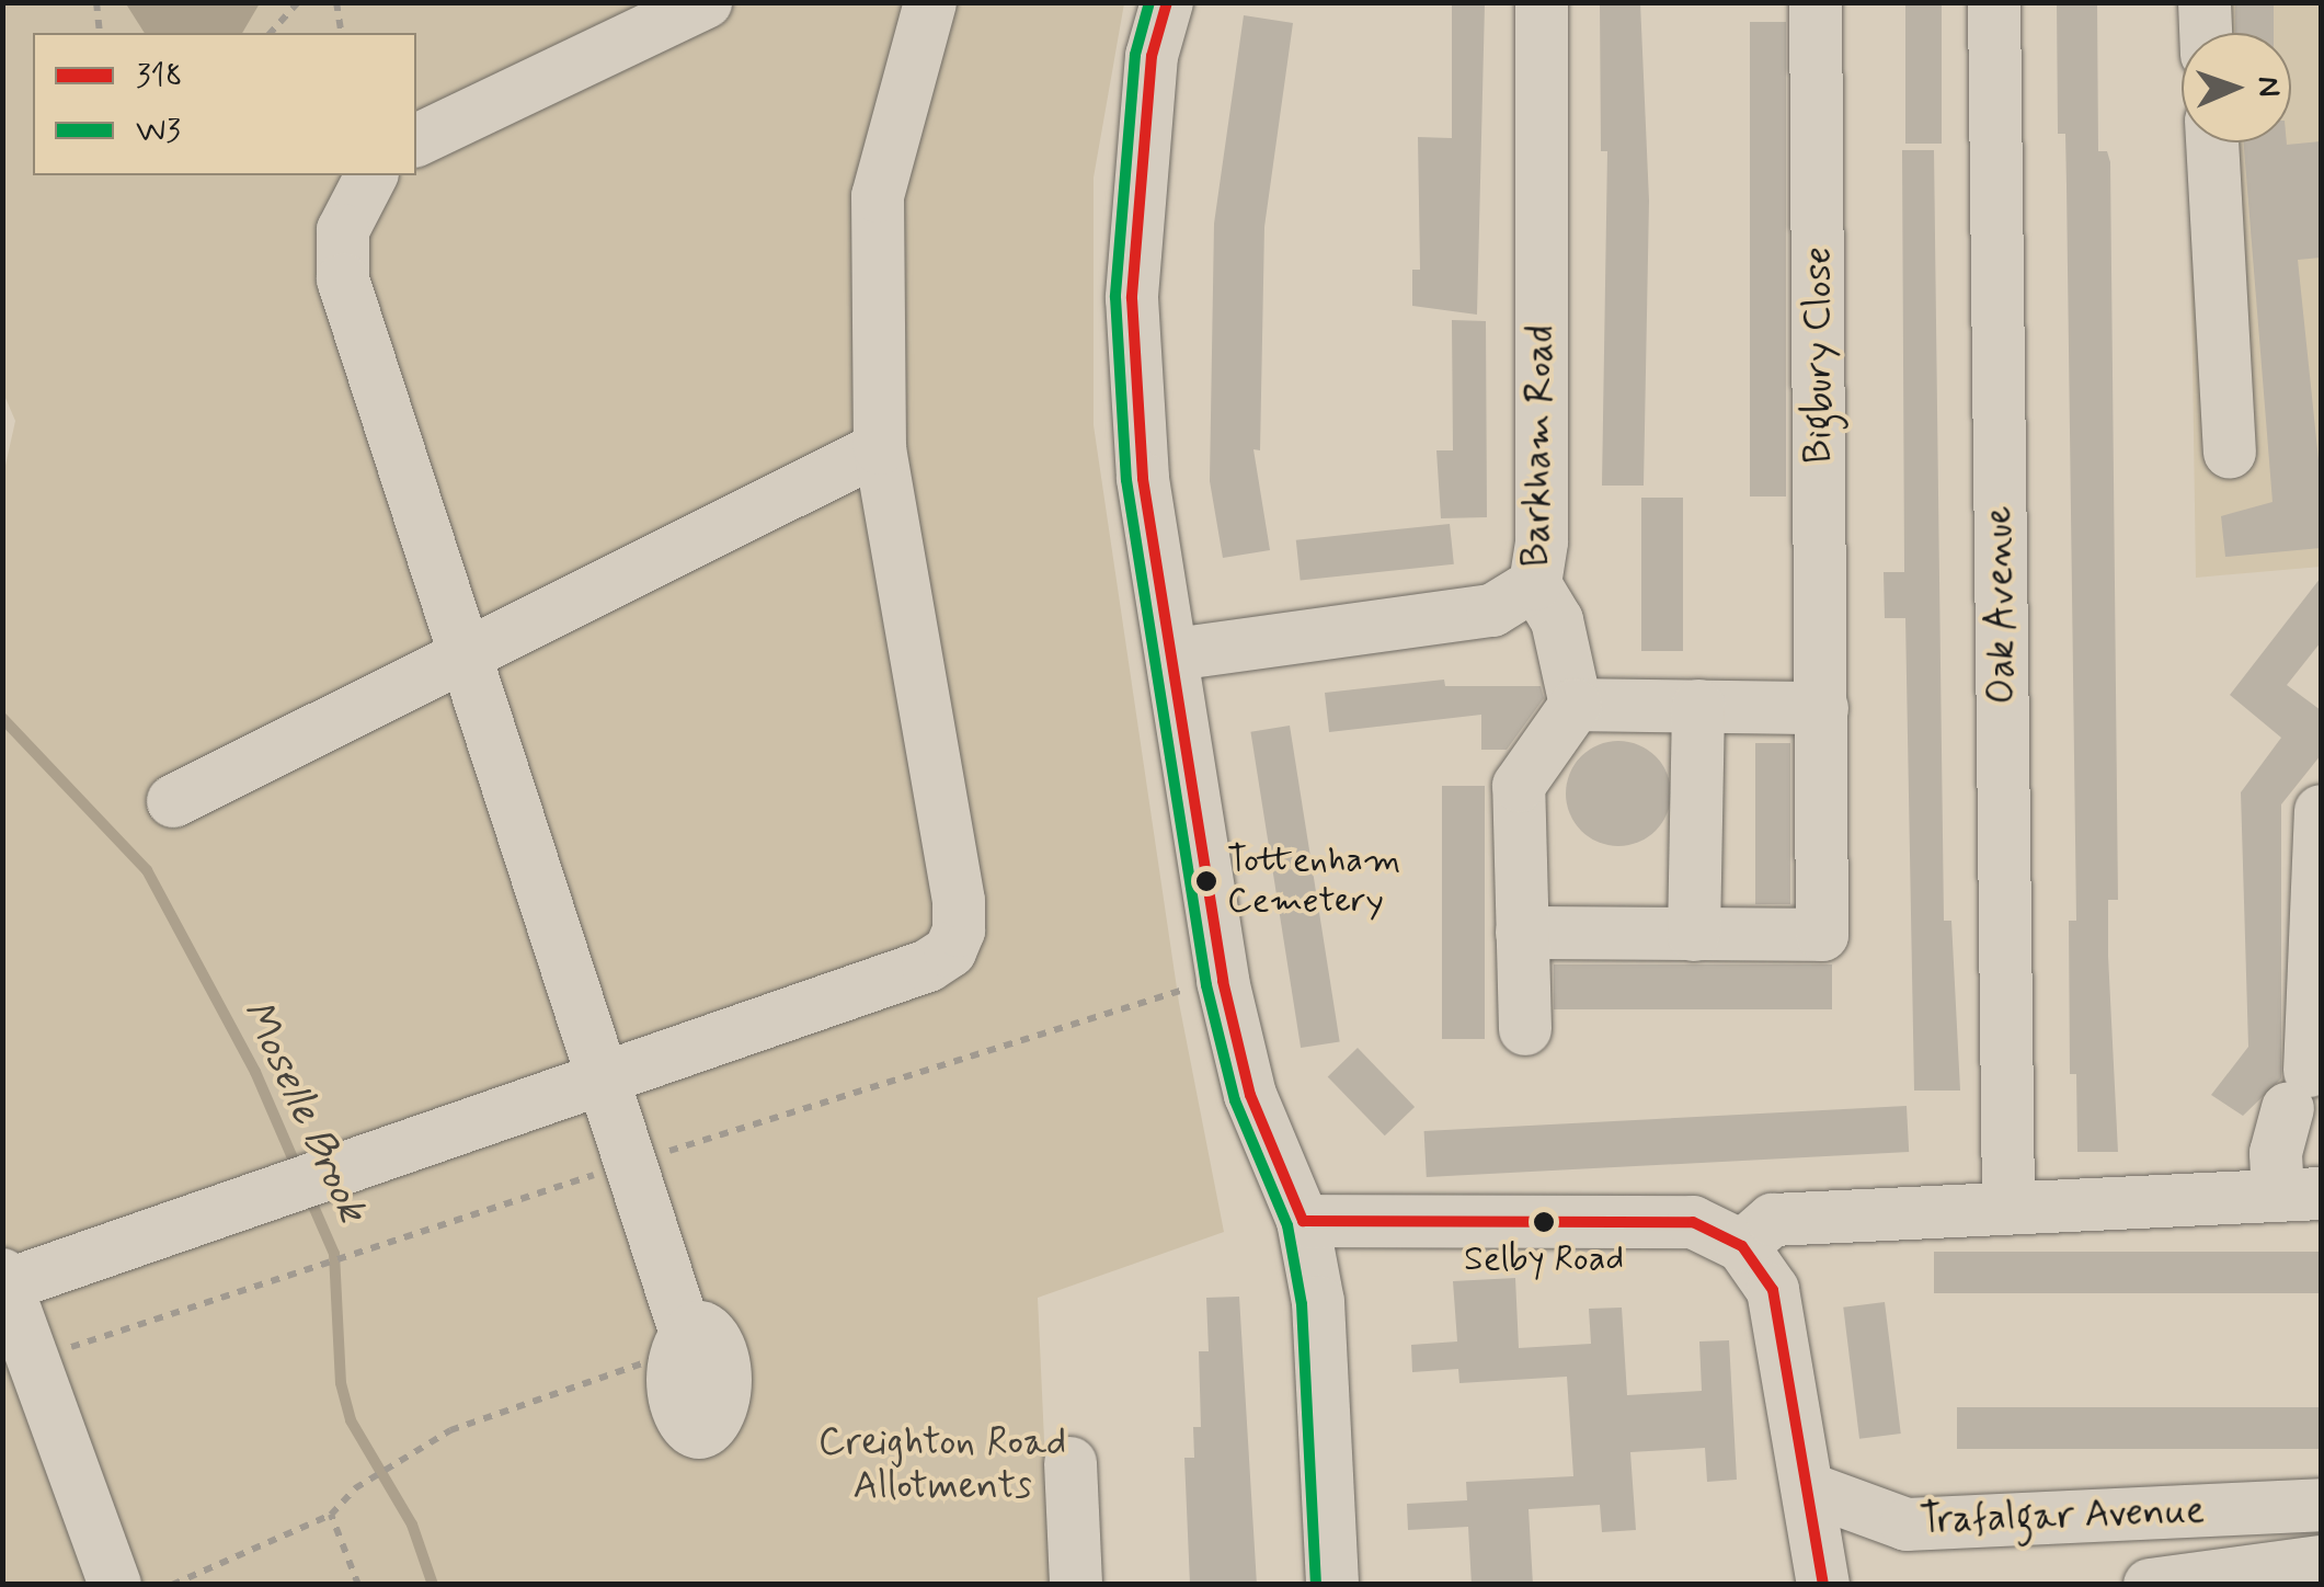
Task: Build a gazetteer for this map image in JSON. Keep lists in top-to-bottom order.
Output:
{
  "streets": {
    "street": [
      "Bigbury Close",
      "Barkham Road",
      "Oak Avenue",
      "Trafalgar Avenue"
    ]
  },
  "water": ["Moselle Brook"],
  "parks": ["Creighton Road Allotments"],
  "places": ["Tottenham Cemetery", "Selby Road"],
  "lines": ["transit line 318", "transit line W3"],
  "legend": ["318", "W3"],
  "north": "right"
}
